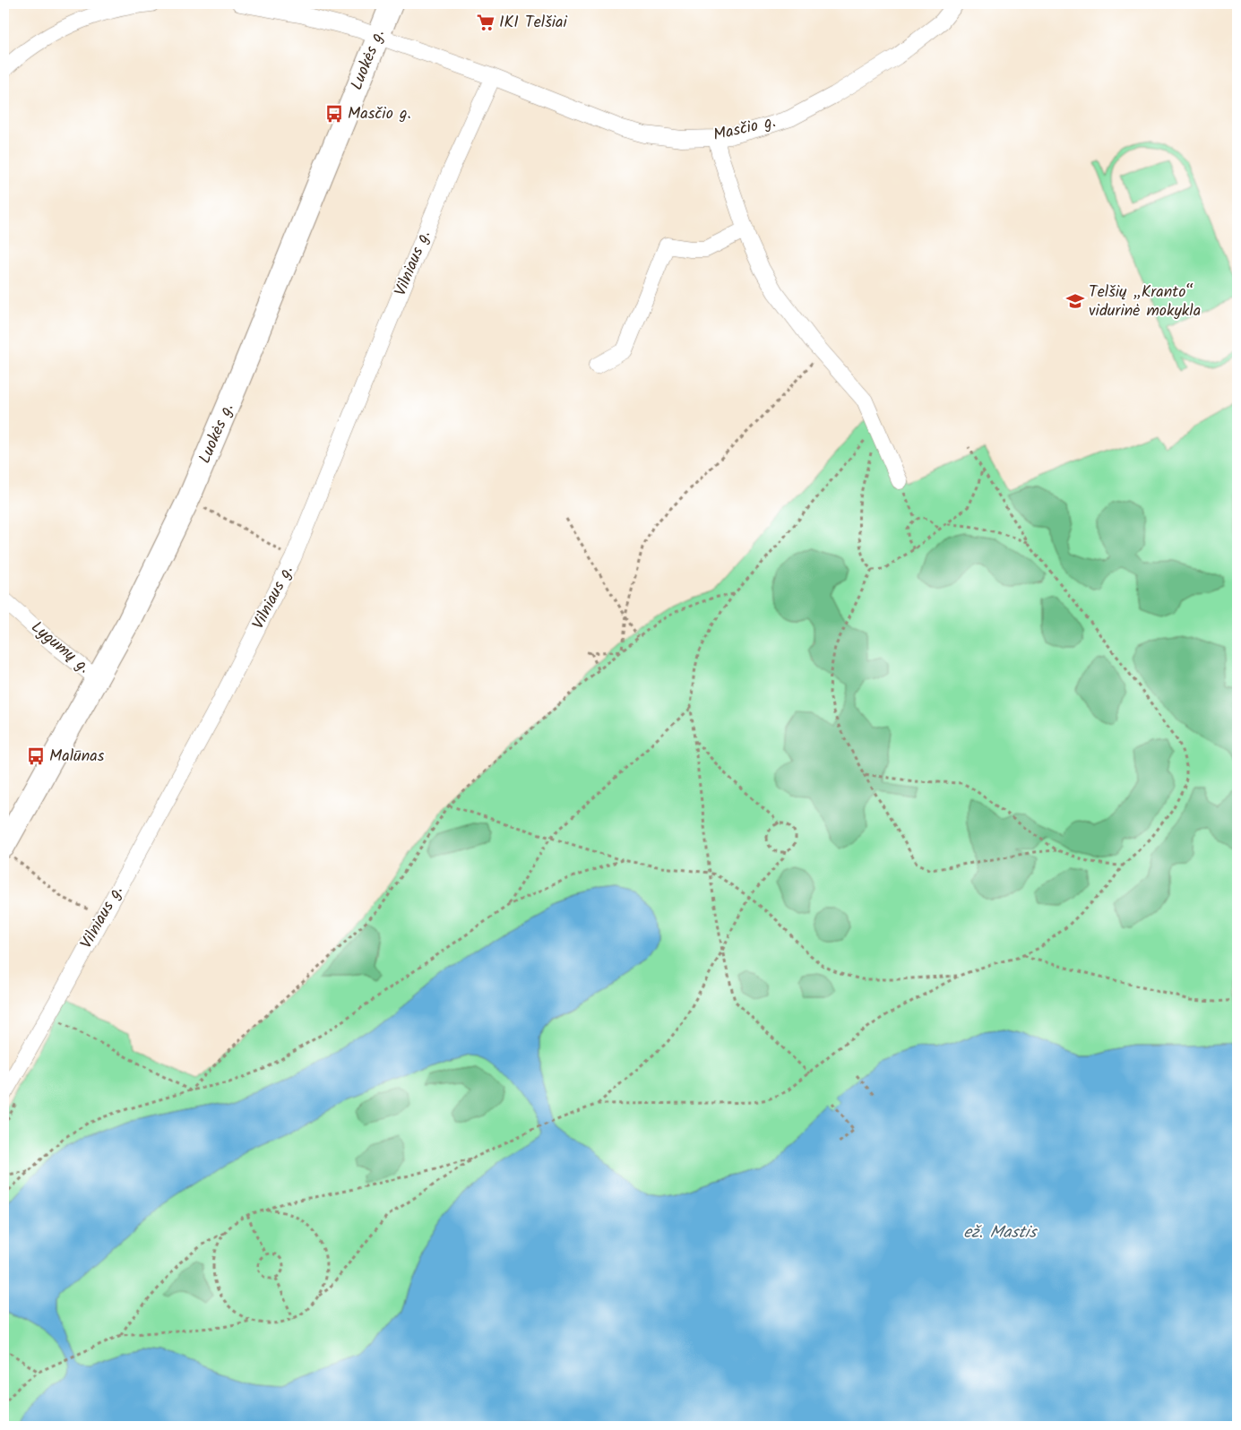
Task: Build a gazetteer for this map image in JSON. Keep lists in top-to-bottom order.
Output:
{
  "streets": {
    "main road": ["Luokės g."],
    "street": ["Masčio g.", "Vilniaus g.", "Lygumų g."]
  },
  "crossings": [
    ["Luokės g.", "Masčio g."],
    ["Luokės g.", "Lygumų g."],
    ["Masčio g.", "Vilniaus g."]
  ],
  "water": ["ež. Mastis"],
  "places": {
    "supermarket": ["IKI Telšiai"],
    "bus stop": ["Masčio g.", "Malūnas"],
    "school or university": ["Telšių „Kranto“ vidurinė mokykla"]
  }
}
